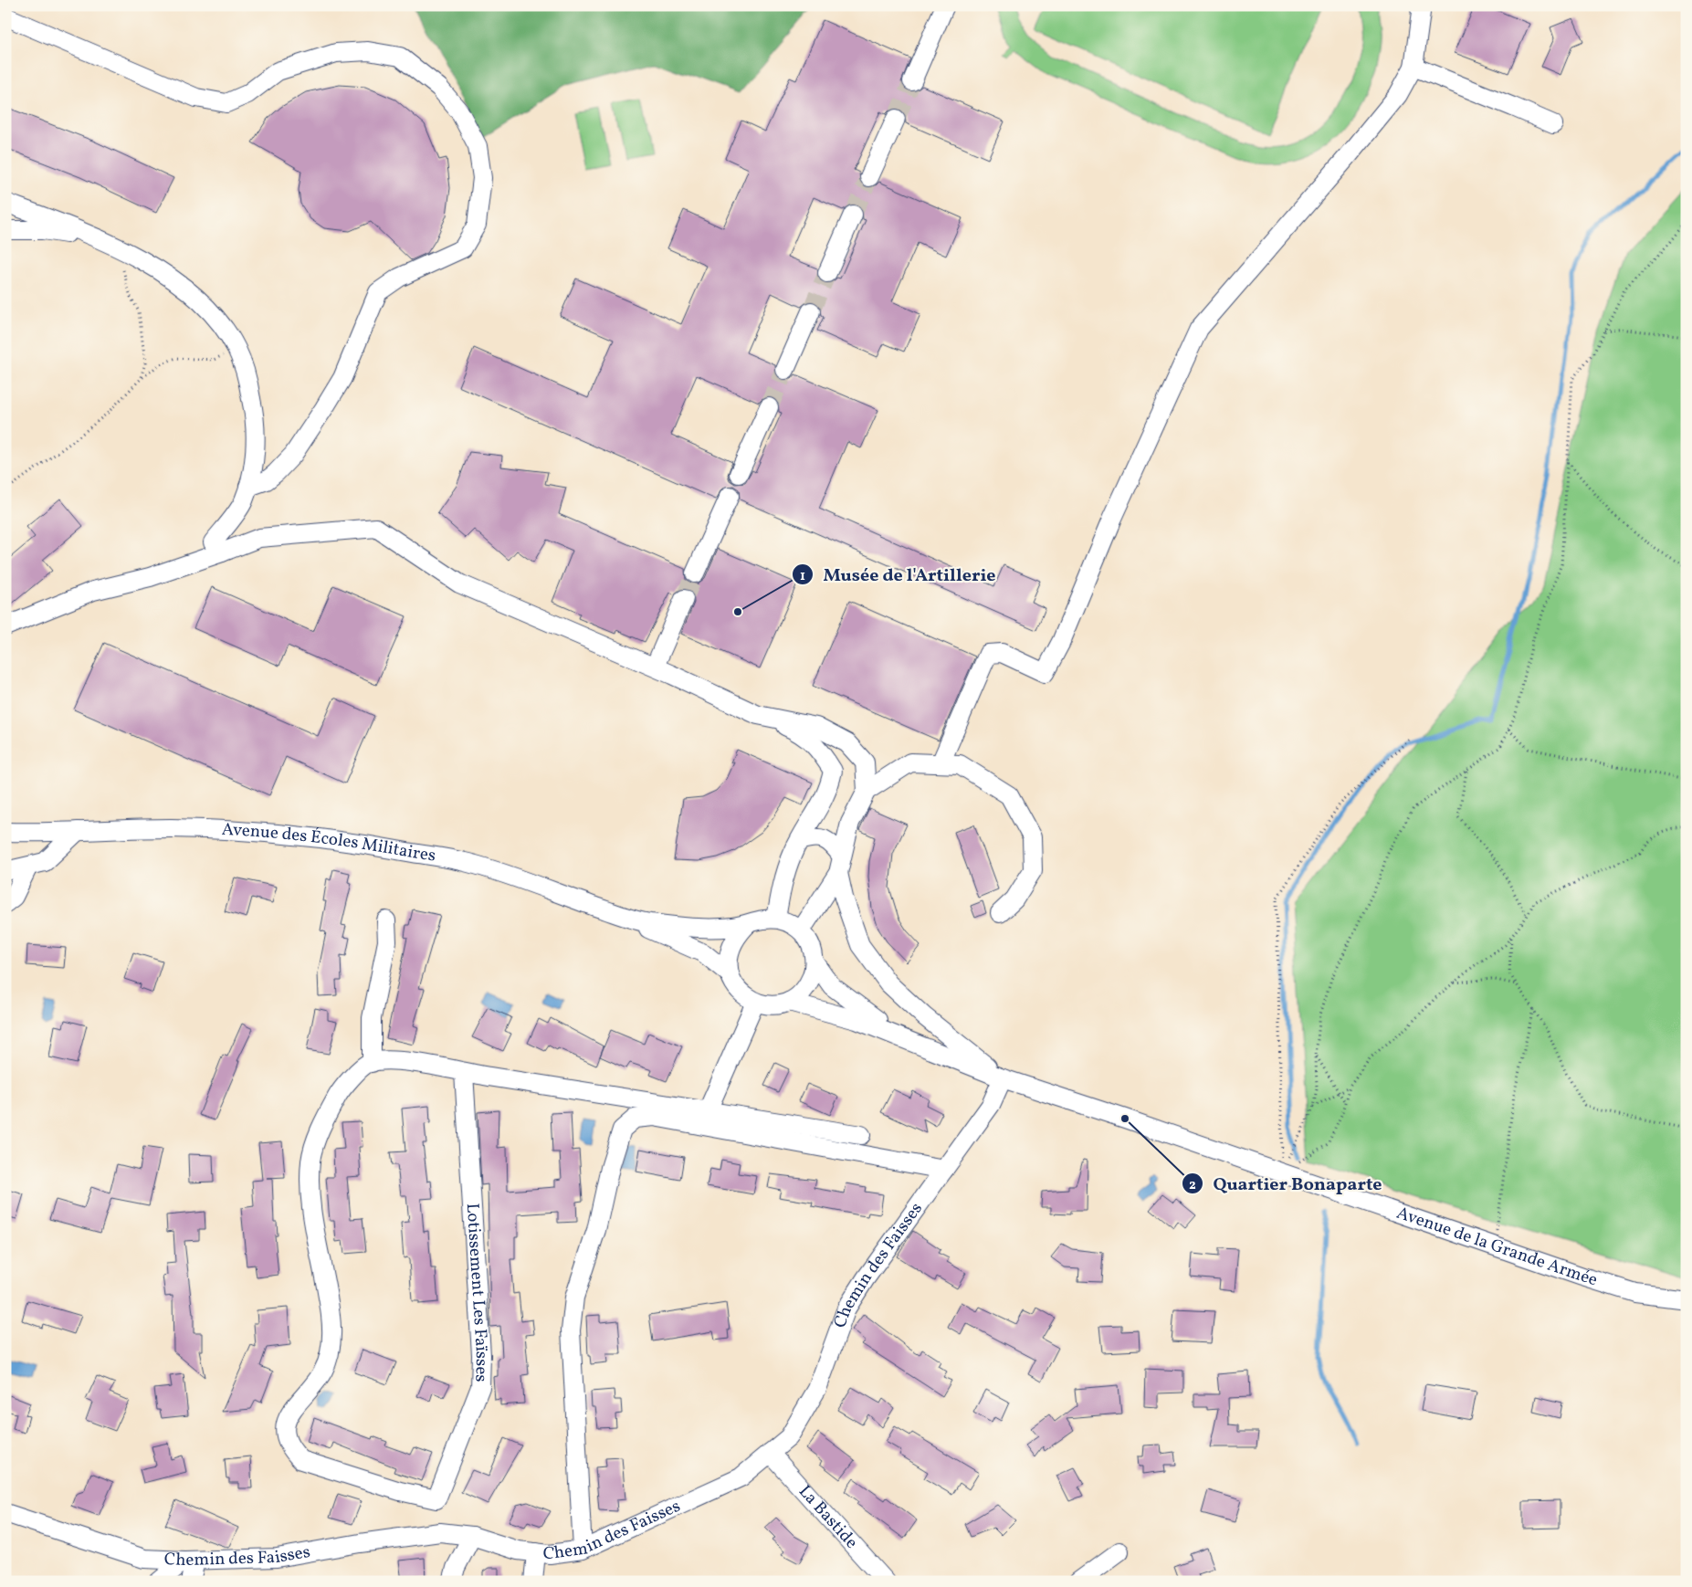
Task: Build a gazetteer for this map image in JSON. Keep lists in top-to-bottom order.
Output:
{
  "streets": {
    "street": [
      "Avenue des Écoles Militaires",
      "Avenue de la Grande Armée",
      "Chemin des Faisses",
      "Lotissement Les Faïsses",
      "La Bastide"
    ]
  },
  "crossings": [
    ["Avenue des Écoles Militaires", "Avenue de la Grande Armée"],
    ["Avenue de la Grande Armée", "Chemin des Faisses"],
    ["Chemin des Faisses", "La Bastide"]
  ],
  "places": ["Musée de l'Artillerie", "Quartier Bonaparte"]
}
